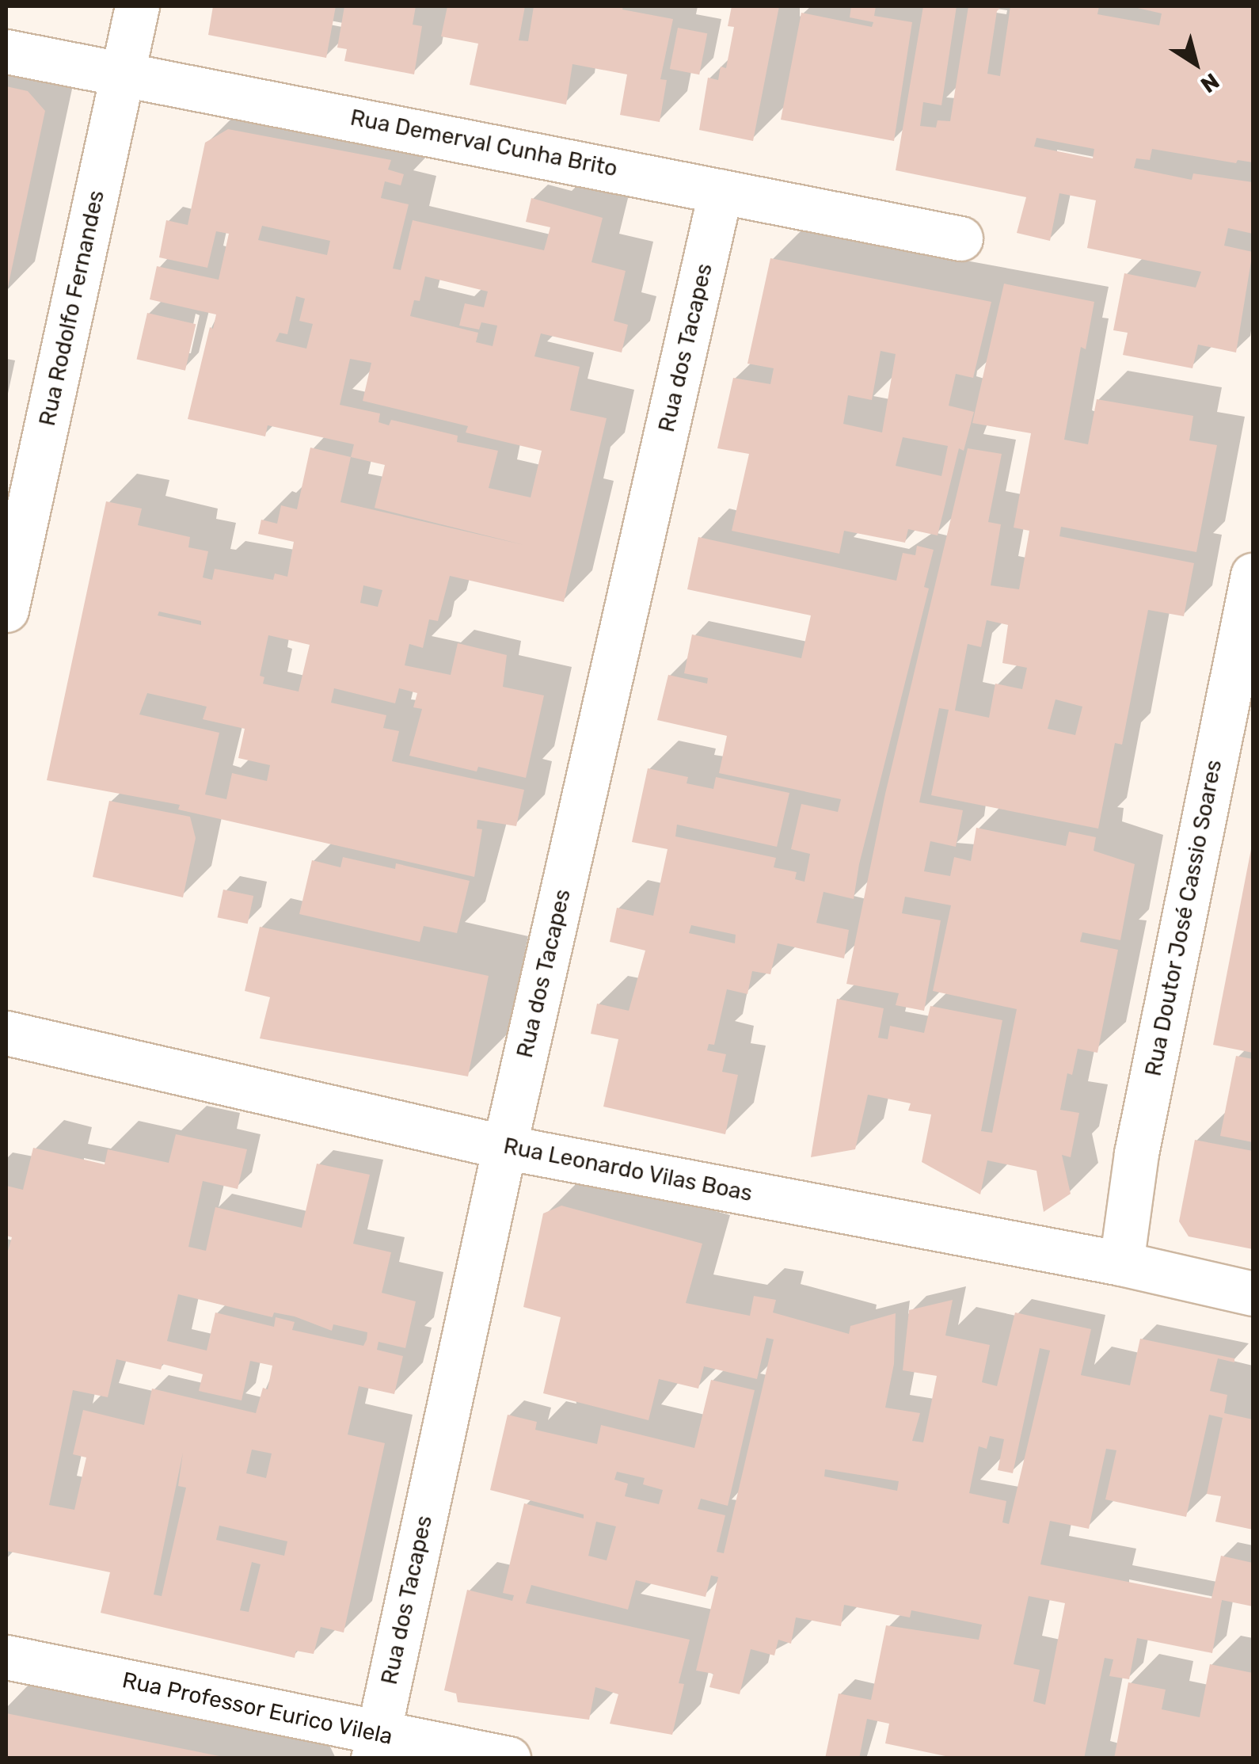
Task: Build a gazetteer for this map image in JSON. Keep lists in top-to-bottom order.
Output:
{
  "streets": {
    "street": [
      "Rua Demerval Cunha Brito",
      "Rua Rodolfo Fernandes",
      "Rua dos Tacapes",
      "Rua Doutor José Cassio Soares",
      "Rua Leonardo Vilas Boas",
      "Rua Professor Eurico Vilela"
    ]
  },
  "crossings": [
    ["Rua Demerval Cunha Brito", "Rua Rodolfo Fernandes"],
    ["Rua Demerval Cunha Brito", "Rua dos Tacapes"],
    ["Rua dos Tacapes", "Rua Leonardo Vilas Boas"],
    ["Rua dos Tacapes", "Rua Professor Eurico Vilela"],
    ["Rua Doutor José Cassio Soares", "Rua Leonardo Vilas Boas"]
  ],
  "north": "bottom right"
}
